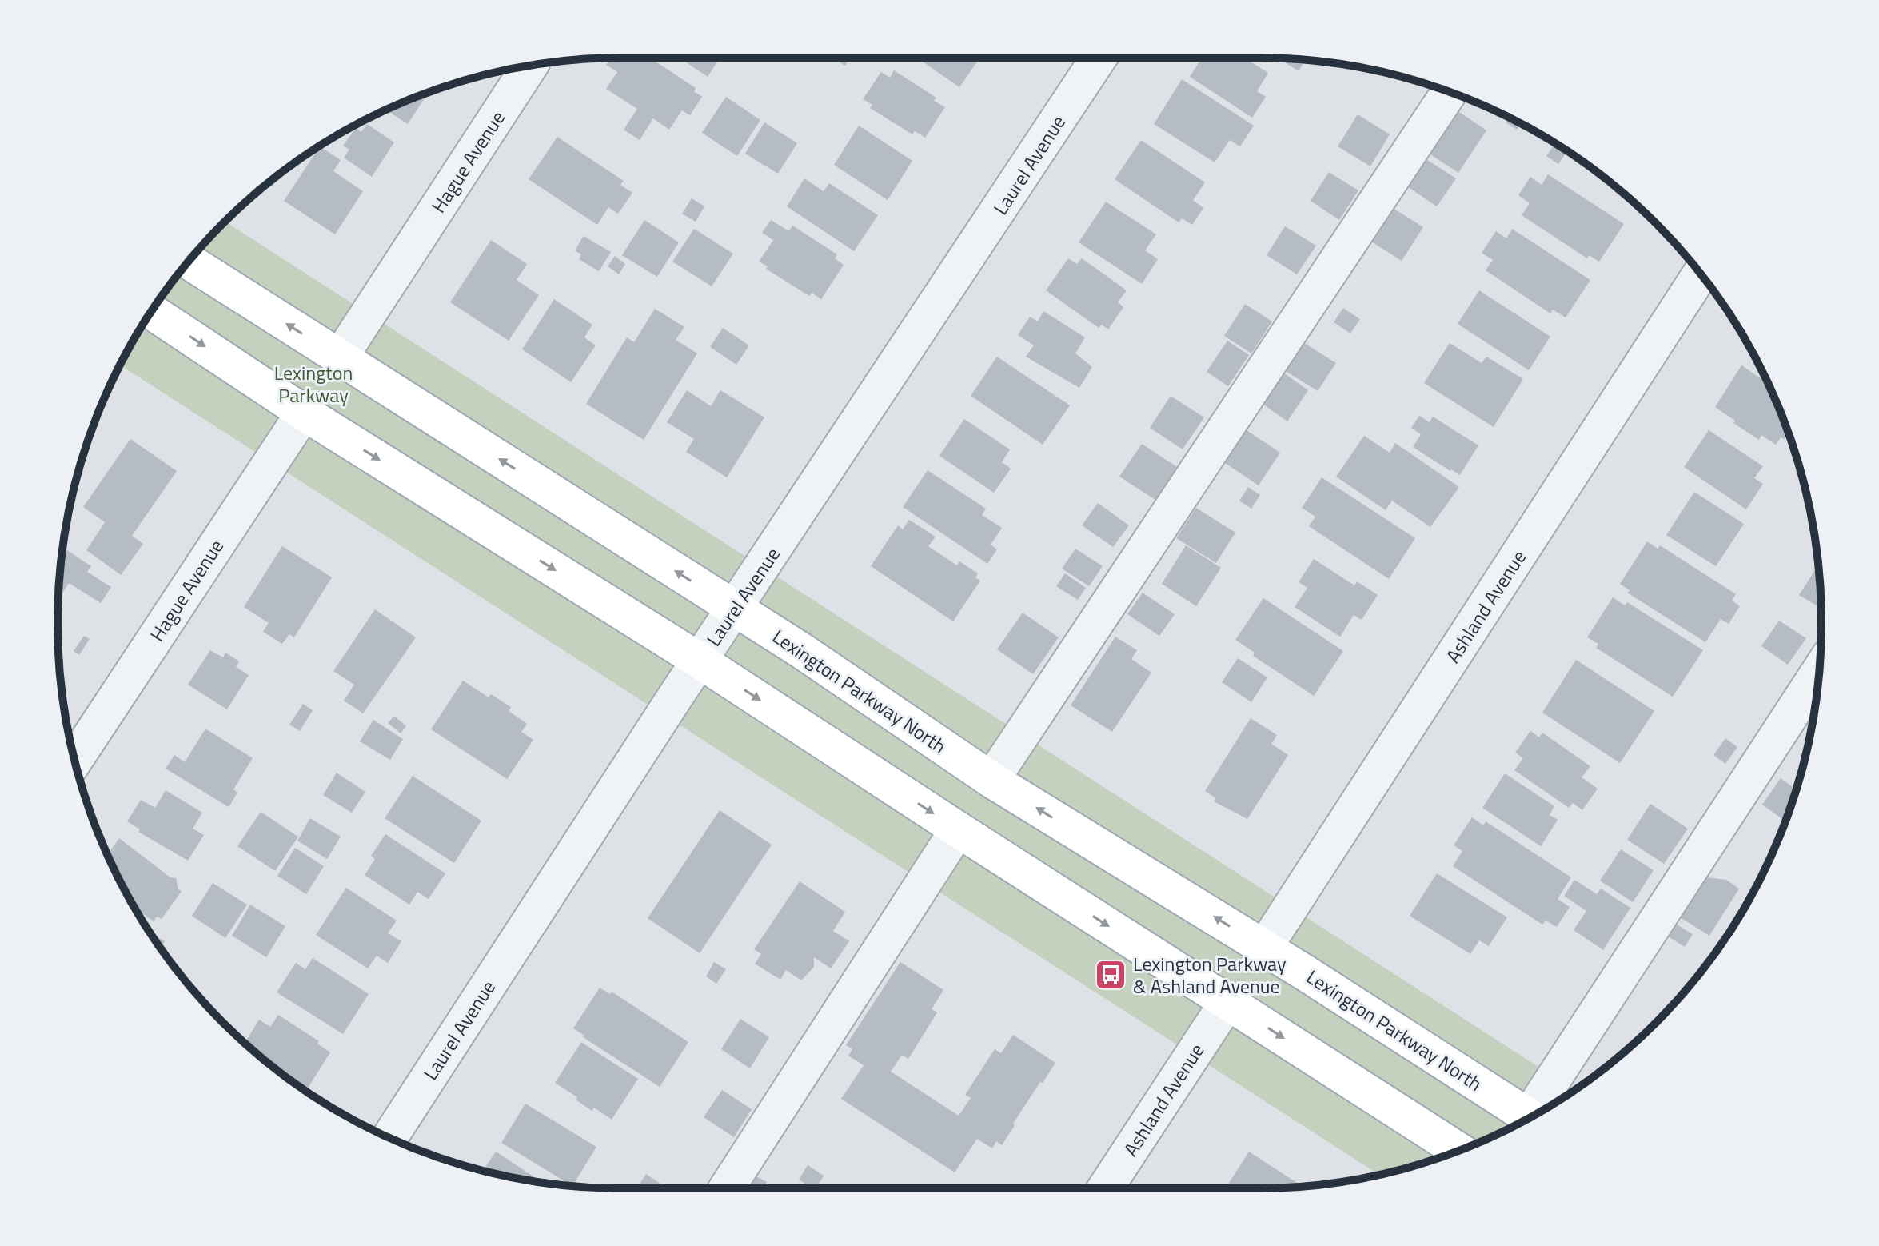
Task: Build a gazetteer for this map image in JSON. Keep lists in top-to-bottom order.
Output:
{
  "streets": {
    "main road": ["Lexington Parkway North"],
    "street": ["Hague Avenue", "Laurel Avenue", "Ashland Avenue"]
  },
  "crossings": [
    ["Hague Avenue", "Lexington Parkway North"],
    ["Laurel Avenue", "Lexington Parkway North"],
    ["Ashland Avenue", "Lexington Parkway North"]
  ],
  "parks": ["Lexington Parkway"],
  "places": {
    "bus stop": ["Lexington Parkway & Ashland Avenue"]
  }
}
